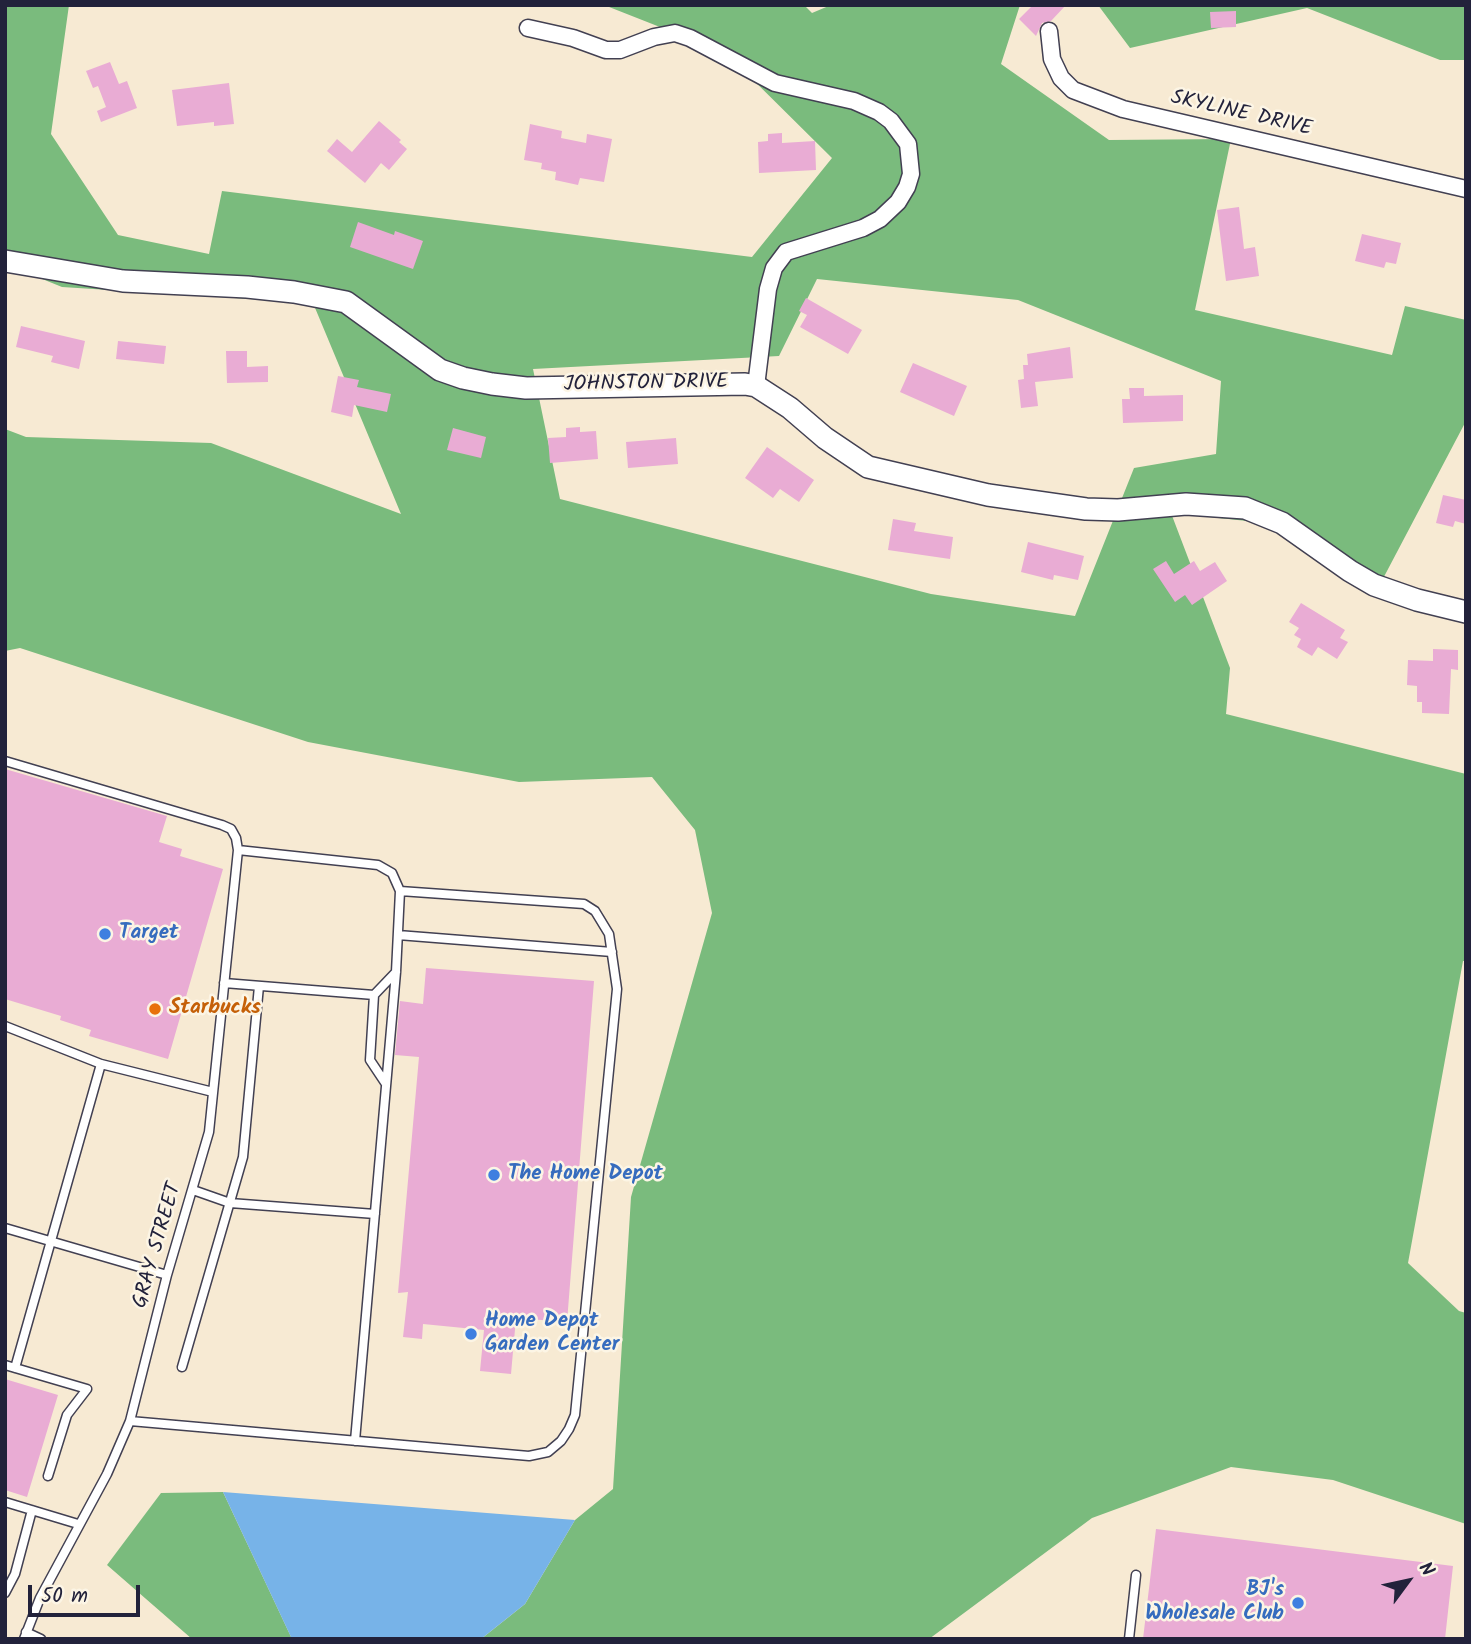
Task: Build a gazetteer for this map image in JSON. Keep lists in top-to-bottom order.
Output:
{
  "streets": {
    "street": ["SKYLINE DRIVE", "JOHNSTON DRIVE"],
    "lane": ["GRAY STREET"]
  },
  "places": [
    "Target",
    "Starbucks",
    "The Home Depot",
    "Home Depot Garden Center",
    "BJ's Wholesale Club"
  ],
  "scale_bar": "50 m",
  "north": "top right"
}
